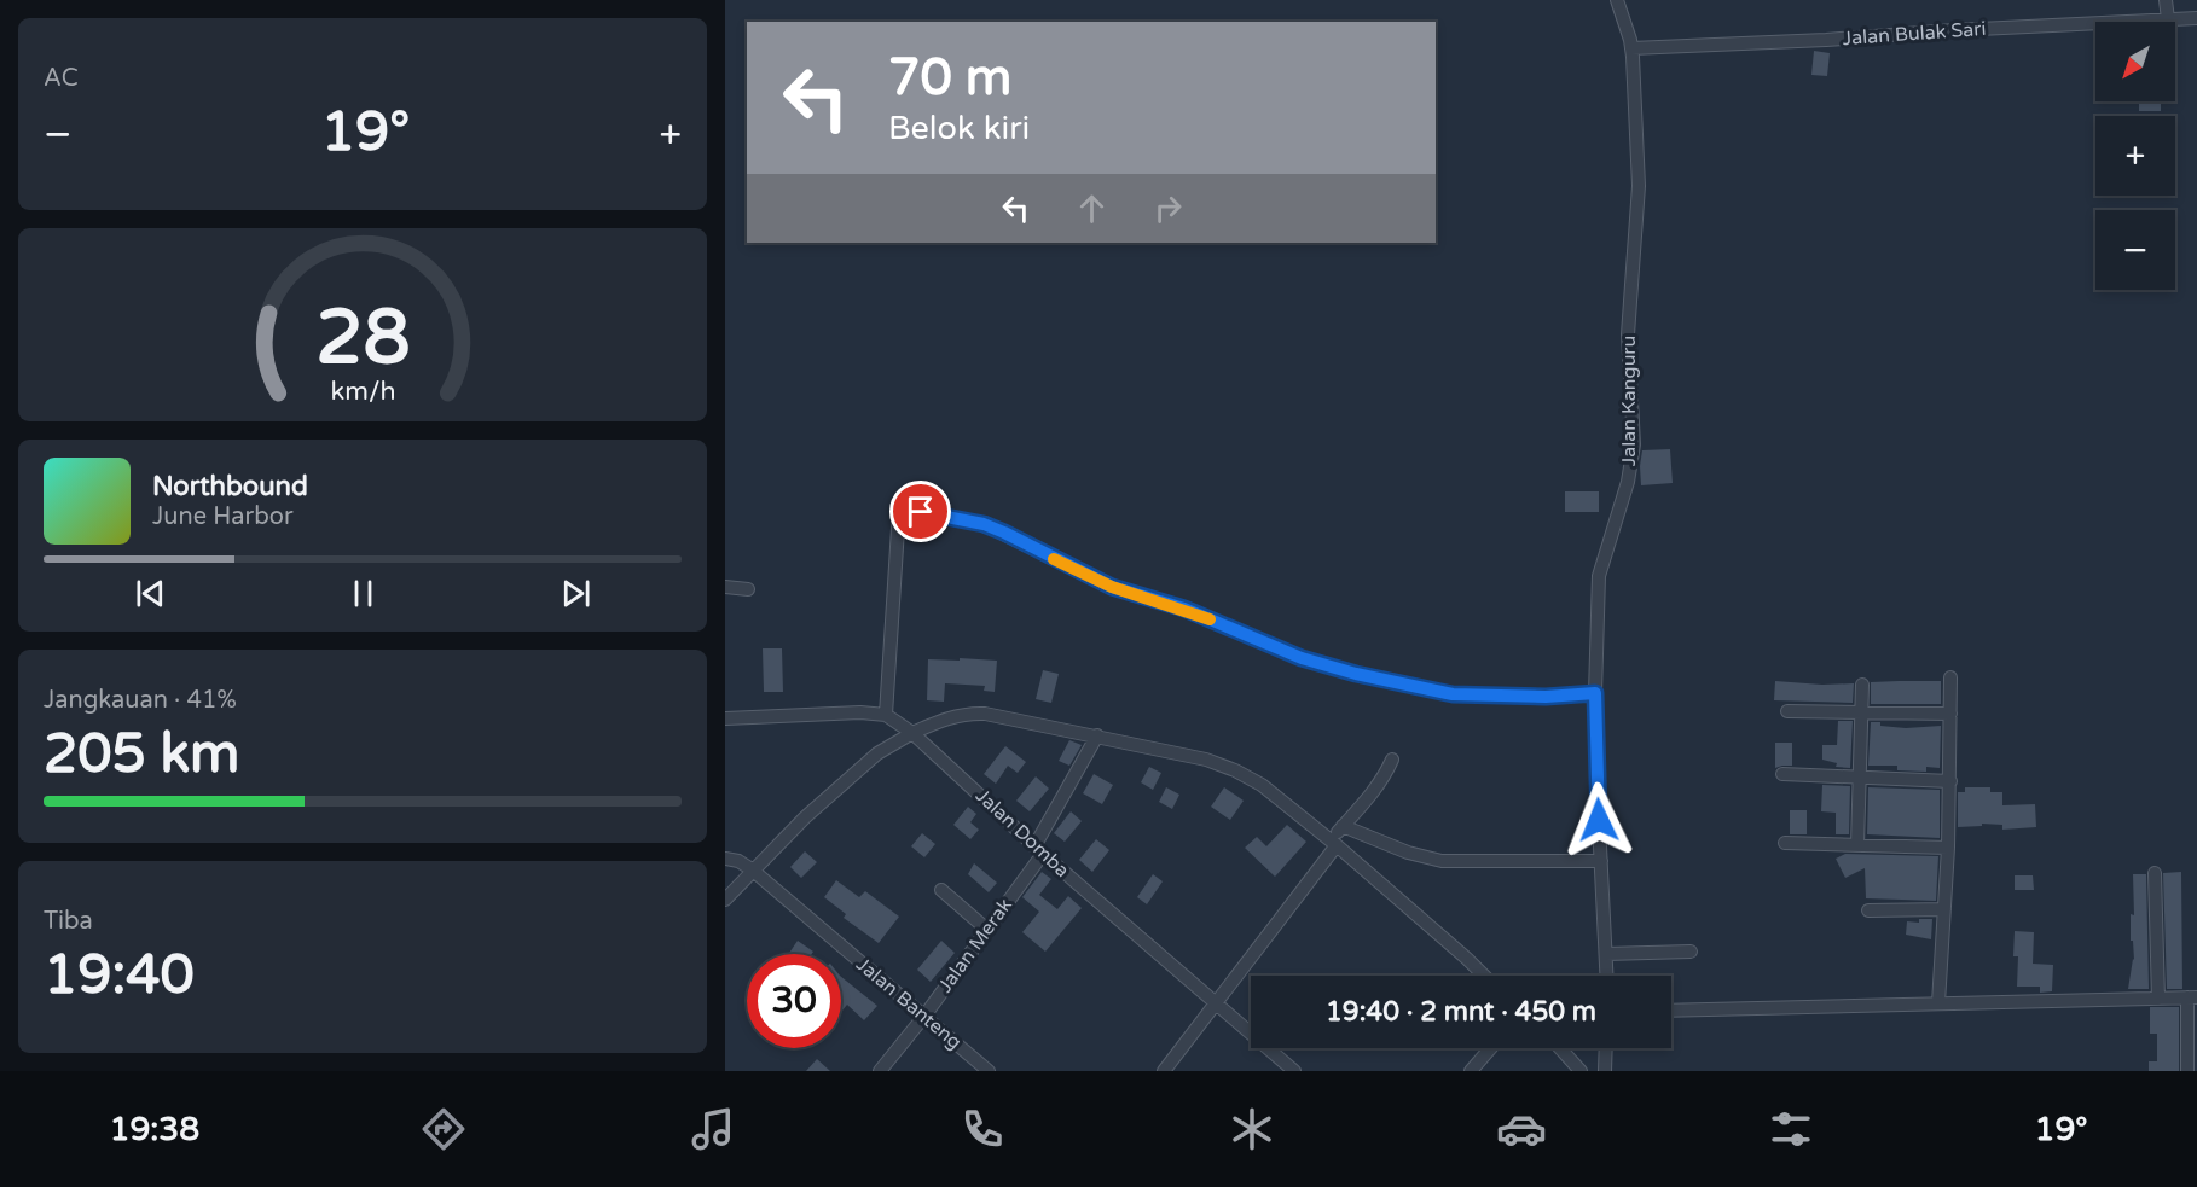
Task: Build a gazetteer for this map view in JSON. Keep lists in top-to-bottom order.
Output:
{
  "streets": {
    "street": [
      "Jalan Bulak Sari",
      "Jalan Kanguru",
      "Jalan Domba",
      "Jalan Merak",
      "Jalan Banteng"
    ]
  },
  "crossings": [
    ["Jalan Bulak Sari", "Jalan Kanguru"],
    ["Jalan Domba", "Jalan Merak"],
    ["Jalan Merak", "Jalan Banteng"]
  ],
  "north": "bottom left",
  "page": {
    "tile": [
      "AC",
      ["Jangkauan · 41%", "205 km"],
      ["Tiba", "19:40"]
    ],
    "map_buttons": ["+", "−"],
    "turn": ["70 m", "Belok kiri"],
    "heat": ["−", "19°", "+"],
    "song": ["Northbound", "June Harbor"],
    "limit": "30",
    "trip": "19:40 · 2 mnt · 450 m",
    "tabs": ["19:38", "19°"],
    "gauge": ["28", "km/h"]
  }
}
